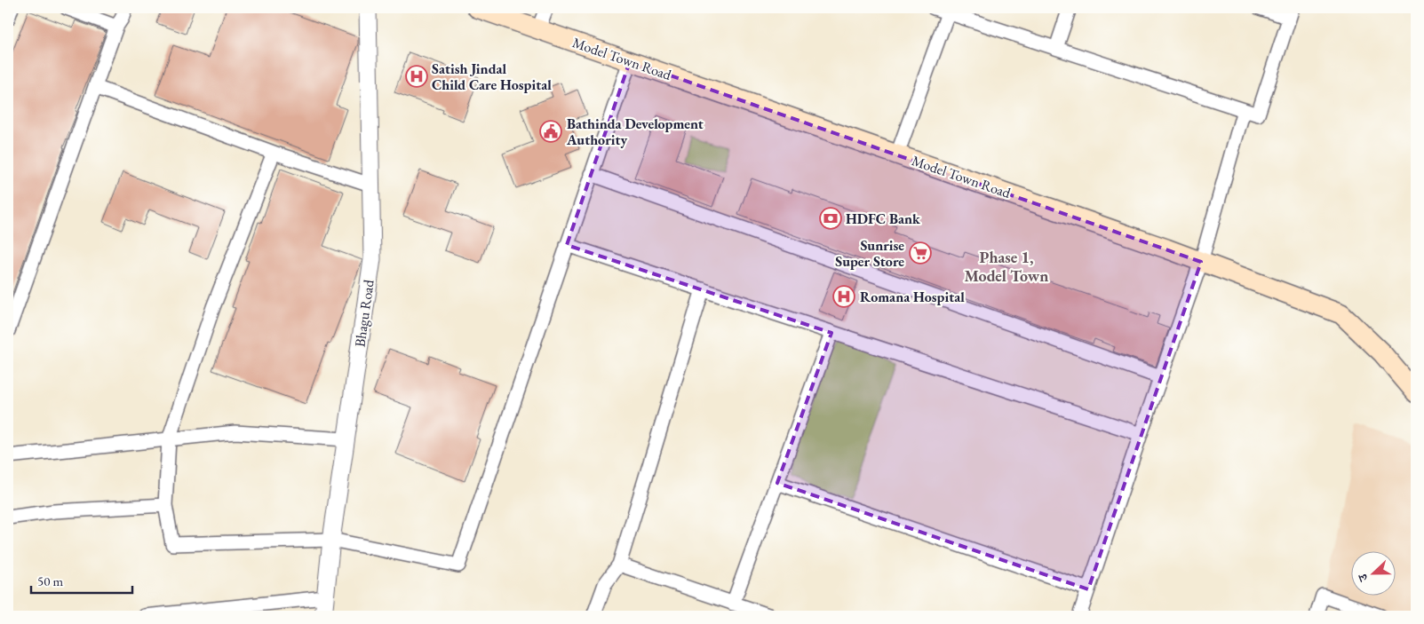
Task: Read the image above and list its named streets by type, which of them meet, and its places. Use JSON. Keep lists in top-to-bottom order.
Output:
{
  "streets": {
    "main road": ["Model Town Road"],
    "street": ["Bhagu Road"]
  },
  "districts": ["Phase 1, Model Town"],
  "places": {
    "hospital": ["Satish Jindal Child Care Hospital", "Romana Hospital"],
    "public building": ["Bathinda Development Authority"],
    "bank": ["HDFC Bank"],
    "supermarket": ["Sunrise Super Store"]
  },
  "scale_bar": "50 m",
  "north": "left"
}
